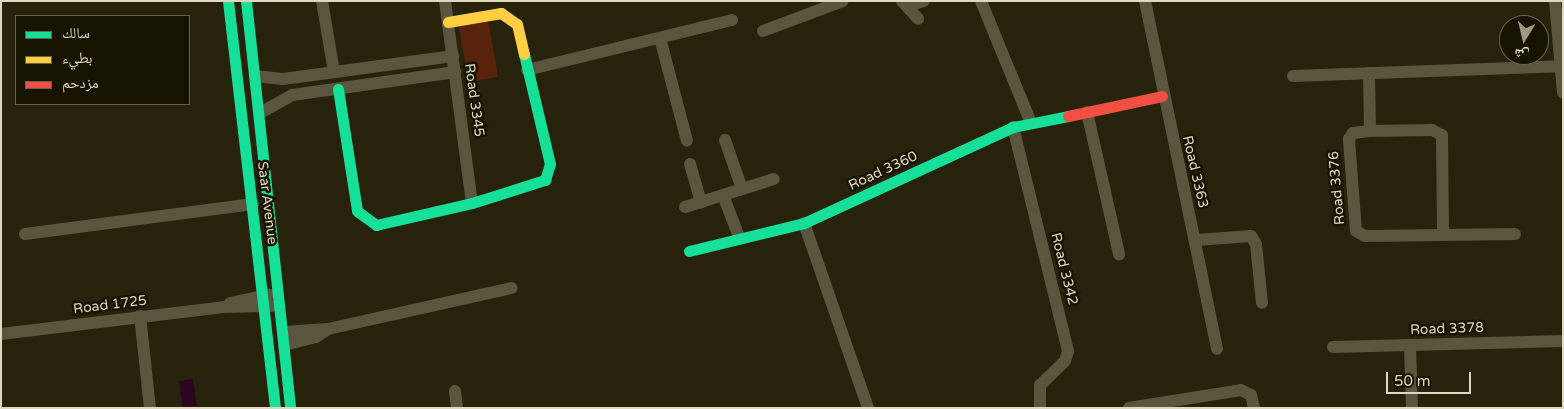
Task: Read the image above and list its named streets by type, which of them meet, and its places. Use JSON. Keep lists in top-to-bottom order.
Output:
{
  "streets": {
    "street": [
      "Road 3345",
      "Road 3360",
      "Road 3363",
      "Road 3376",
      "Saar Avenue",
      "Road 3342",
      "Road 1725",
      "Road 3378"
    ]
  },
  "crossings": [
    ["Road 3360", "Road 3363"],
    ["Road 3360", "Road 3342"],
    ["Saar Avenue", "Road 1725"]
  ],
  "legend": ["سالك", "بطيء", "مزدحم"],
  "scale_bar": "50 m",
  "north": "bottom"
}
